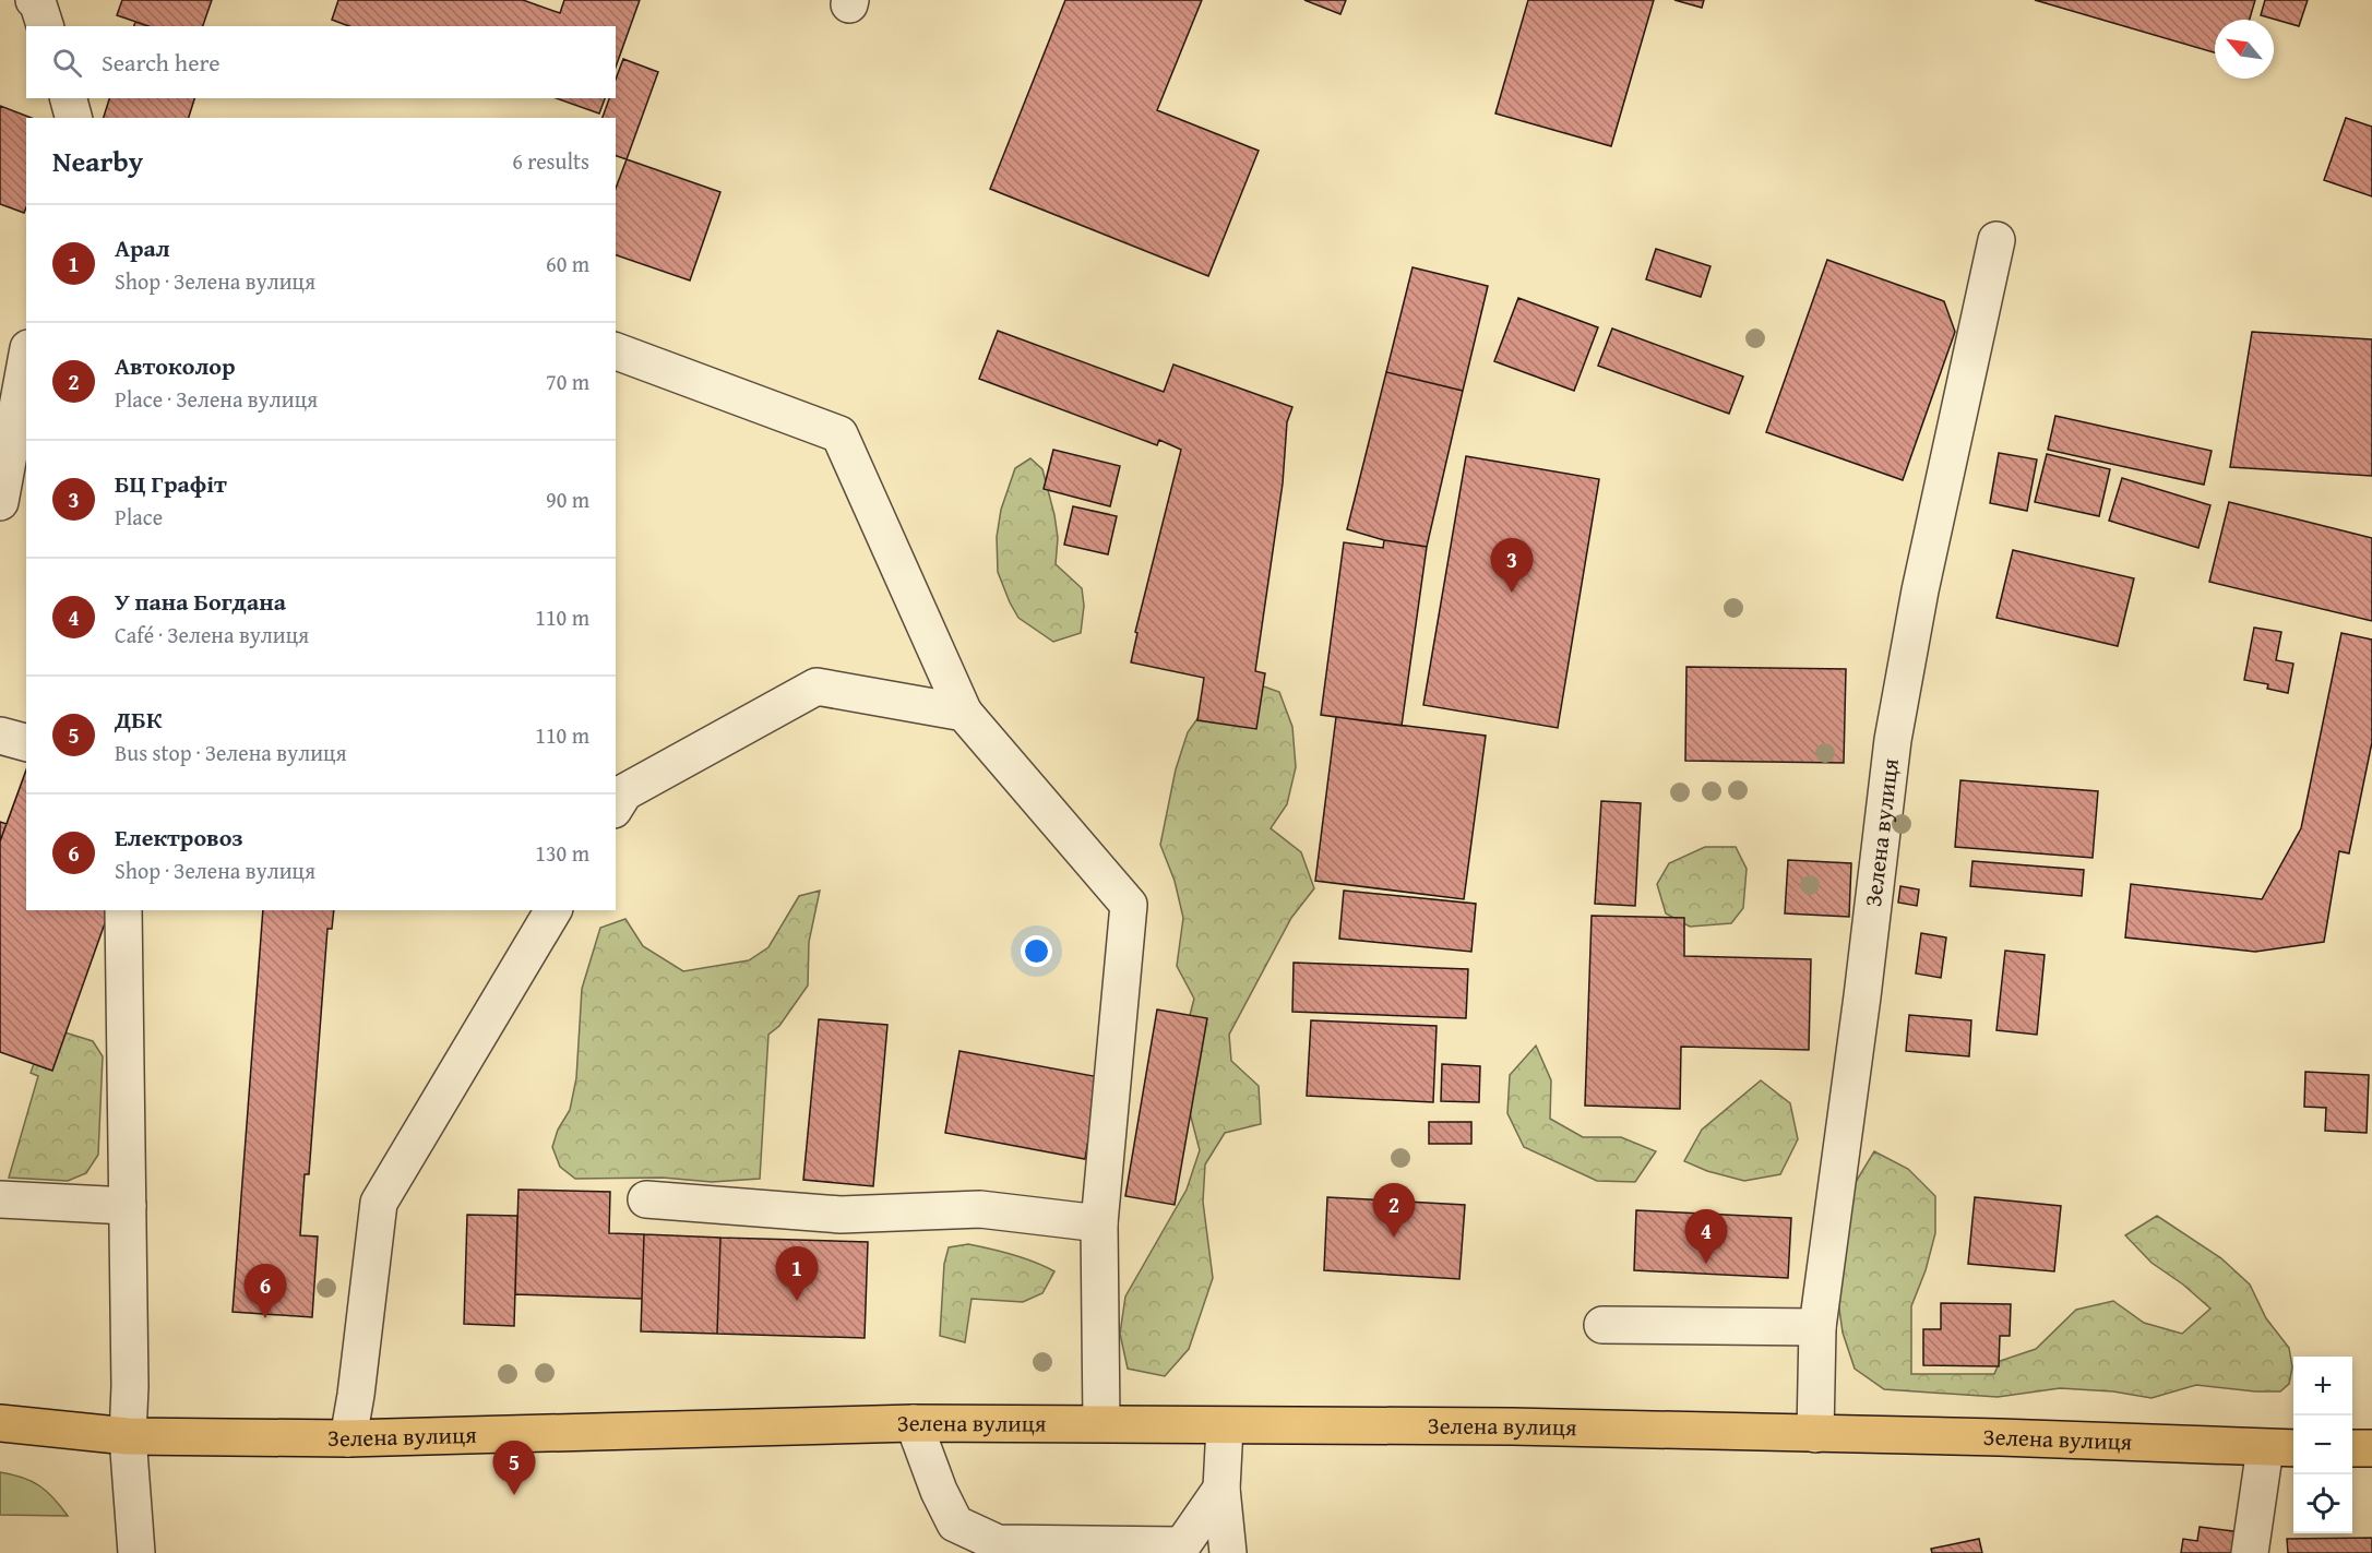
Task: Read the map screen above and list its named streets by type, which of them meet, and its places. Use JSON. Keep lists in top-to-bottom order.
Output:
{
  "streets": {
    "main road": ["Зелена вулиця"]
  },
  "north": "top left",
  "page": {
    "search": "Search here",
    "heading": ["Nearby", "6 results"],
    "list": [
      {
        "mark": "1",
        "name": "Арал",
        "note": "Shop · Зелена вулиця",
        "value": "60 m"
      },
      {
        "mark": "2",
        "name": "Автоколор",
        "note": "Place · Зелена вулиця",
        "value": "70 m"
      },
      {
        "mark": "3",
        "name": "БЦ Графіт",
        "note": "Place",
        "value": "90 m"
      },
      {
        "mark": "4",
        "name": "У пана Богдана",
        "note": "Café · Зелена вулиця",
        "value": "110 m"
      },
      {
        "mark": "5",
        "name": "ДБК",
        "note": "Bus stop · Зелена вулиця",
        "value": "110 m"
      },
      {
        "mark": "6",
        "name": "Електровоз",
        "note": "Shop · Зелена вулиця",
        "value": "130 m"
      }
    ],
    "pins": [
      "3",
      "2",
      "4",
      "1",
      "6",
      "5"
    ],
    "map_buttons": ["+", "−"]
  }
}
